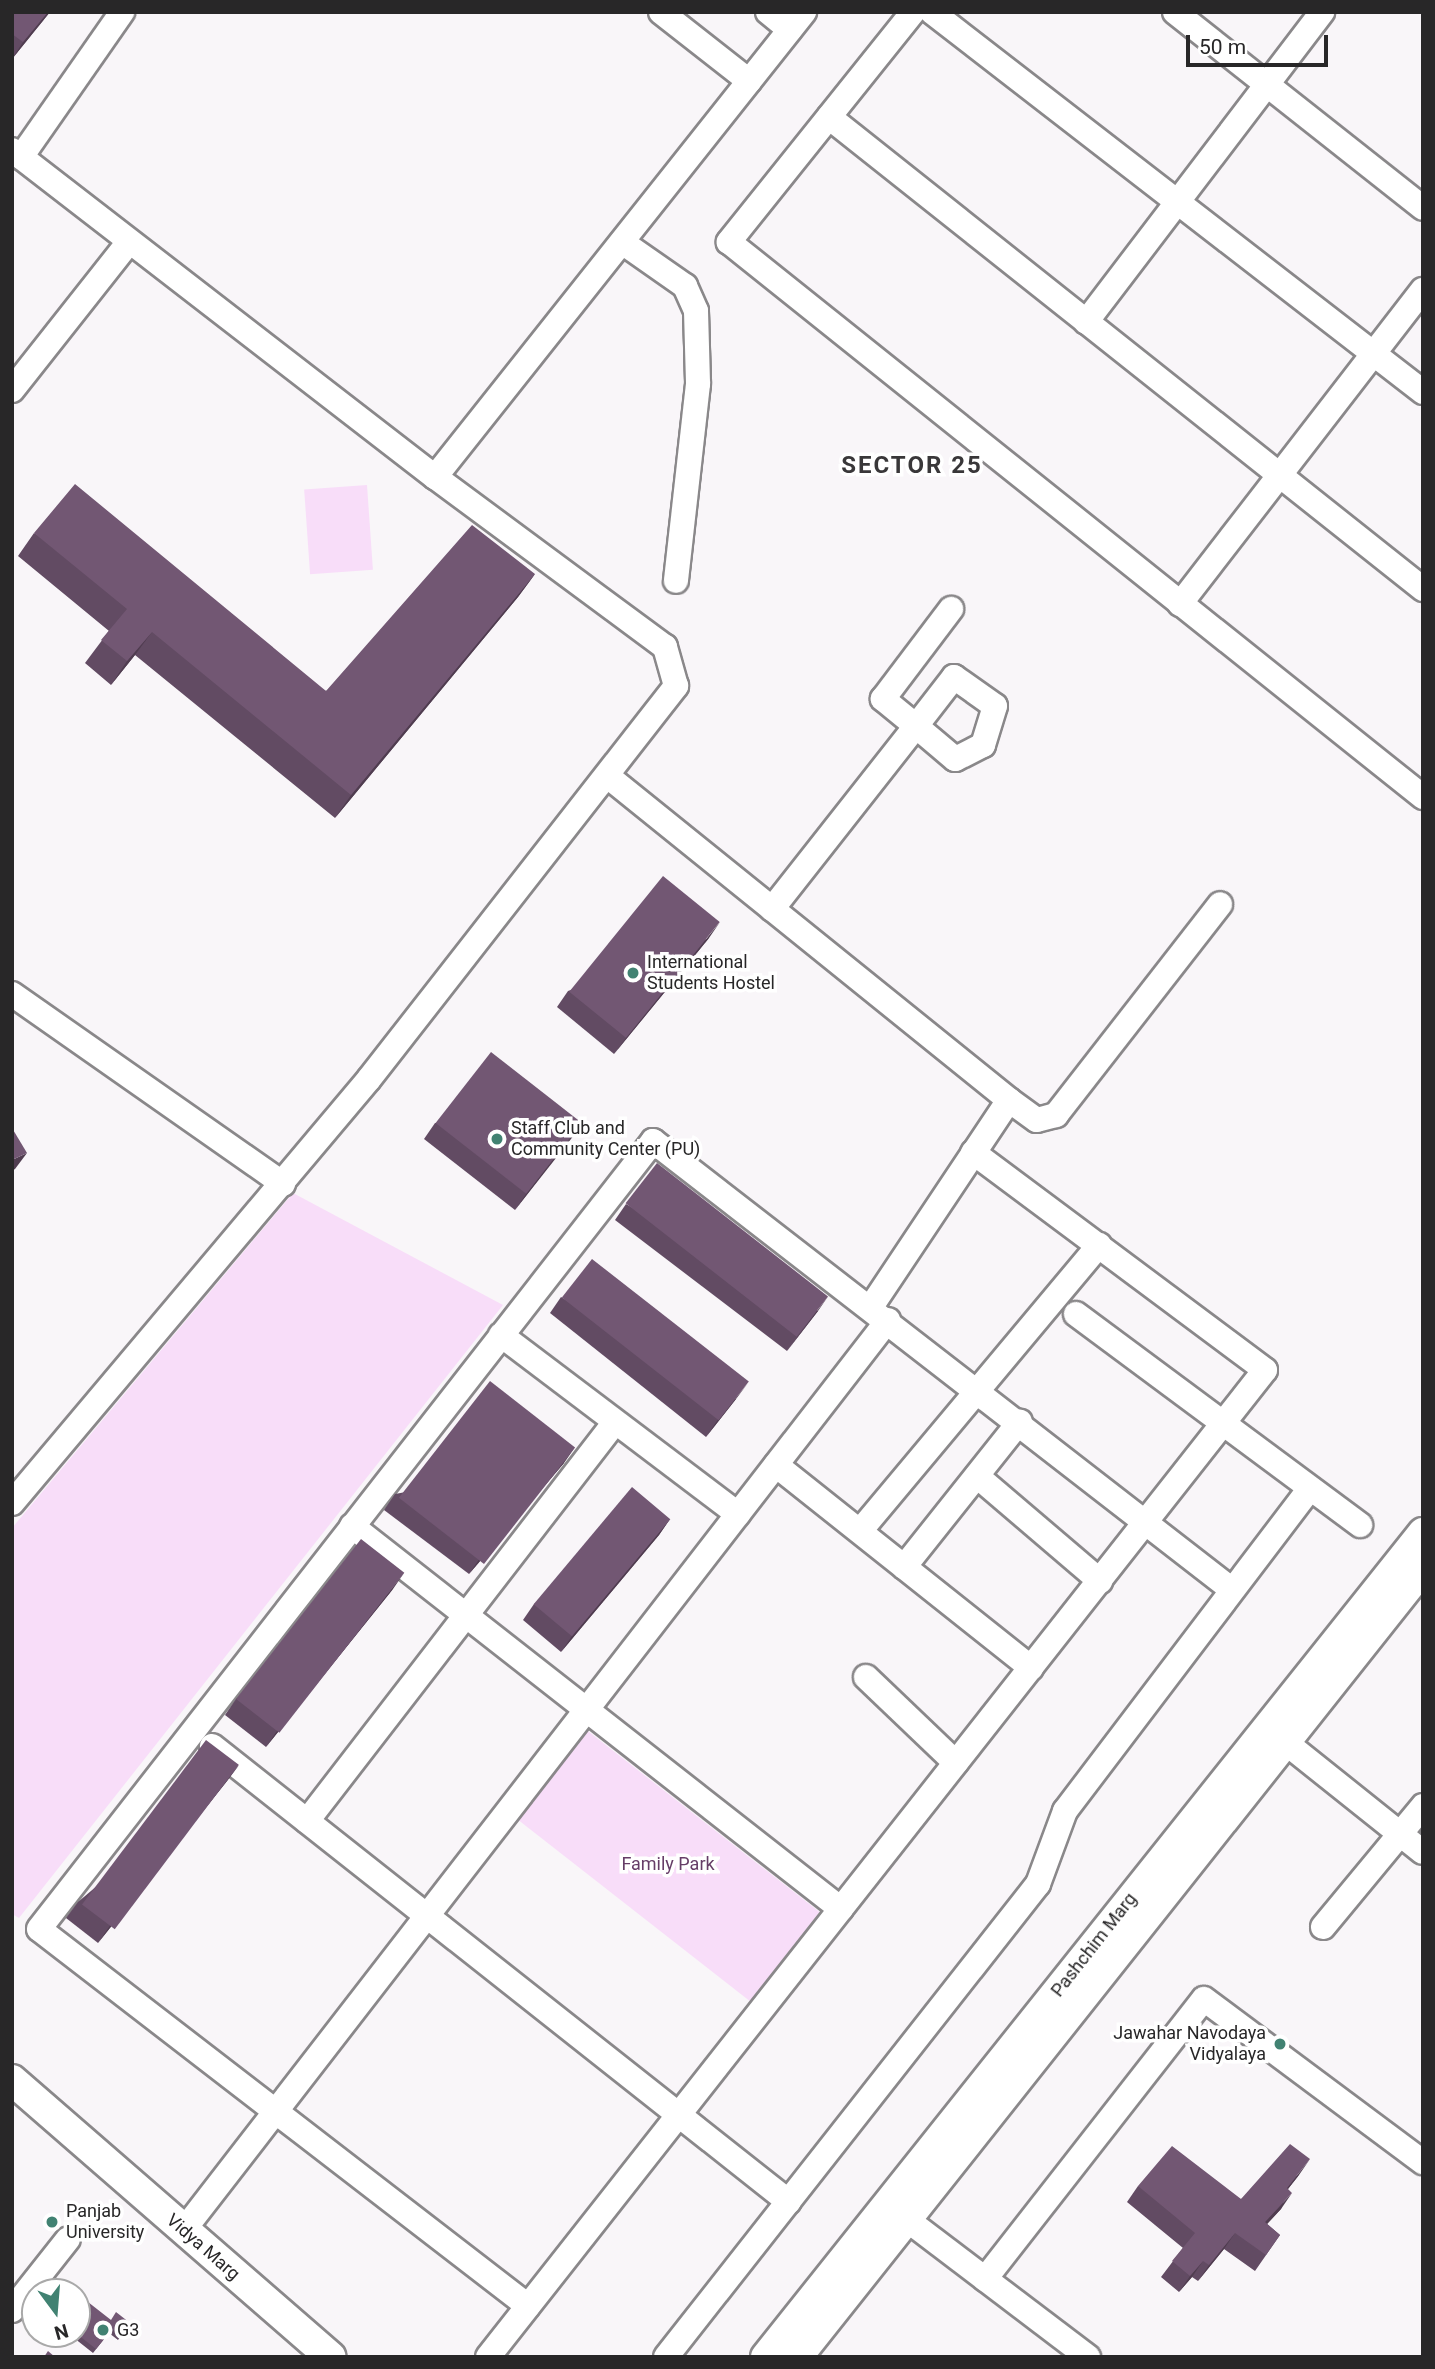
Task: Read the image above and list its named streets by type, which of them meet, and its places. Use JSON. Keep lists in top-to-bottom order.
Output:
{
  "streets": {
    "main road": ["Pashchim Marg", "Vidya Marg"]
  },
  "districts": ["SECTOR 25"],
  "parks": ["Family Park"],
  "places": [
    "International Students Hostel",
    "Staff Club and Community Center (PU)",
    "Jawahar Navodaya Vidyalaya",
    "Panjab University",
    "G3"
  ],
  "scale_bar": "50 m",
  "north": "bottom"
}
